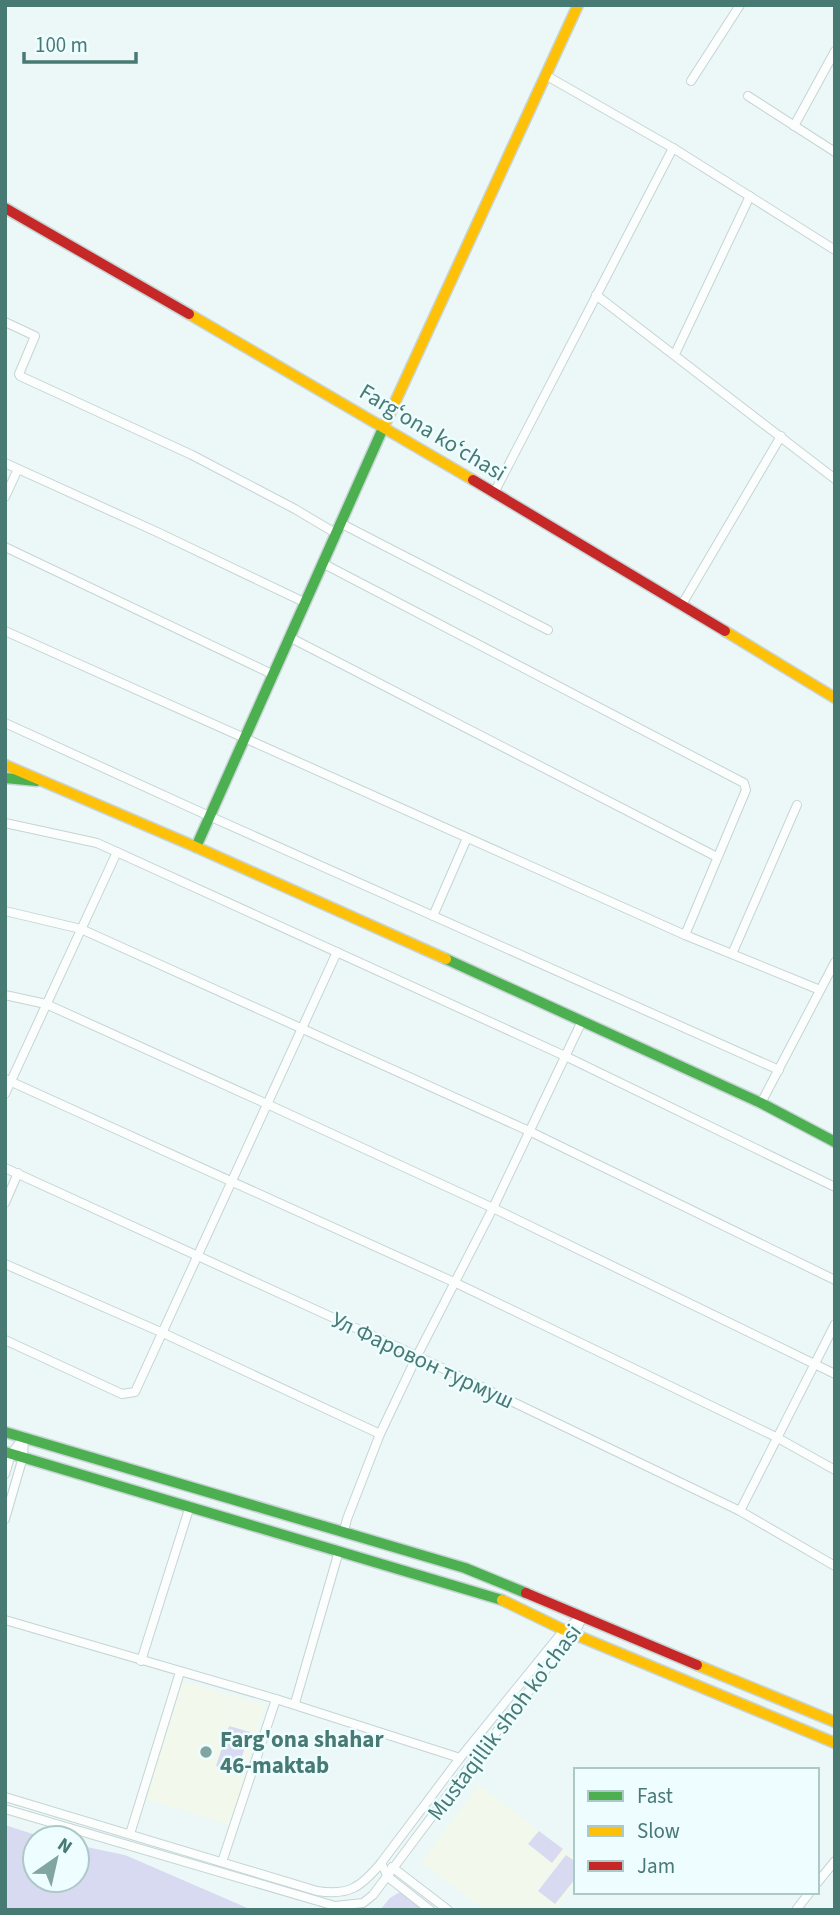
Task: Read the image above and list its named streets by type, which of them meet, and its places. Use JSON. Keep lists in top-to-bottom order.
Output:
{
  "streets": {
    "street": ["Fargʻona koʻchasi", "Ул Фаровон турмуш", "Mustaqillik shoh ko'chasi"]
  },
  "places": ["Farg'ona shahar 46-maktab"],
  "legend": ["Fast", "Slow", "Jam"],
  "scale_bar": "100 m",
  "north": "top right"
}
